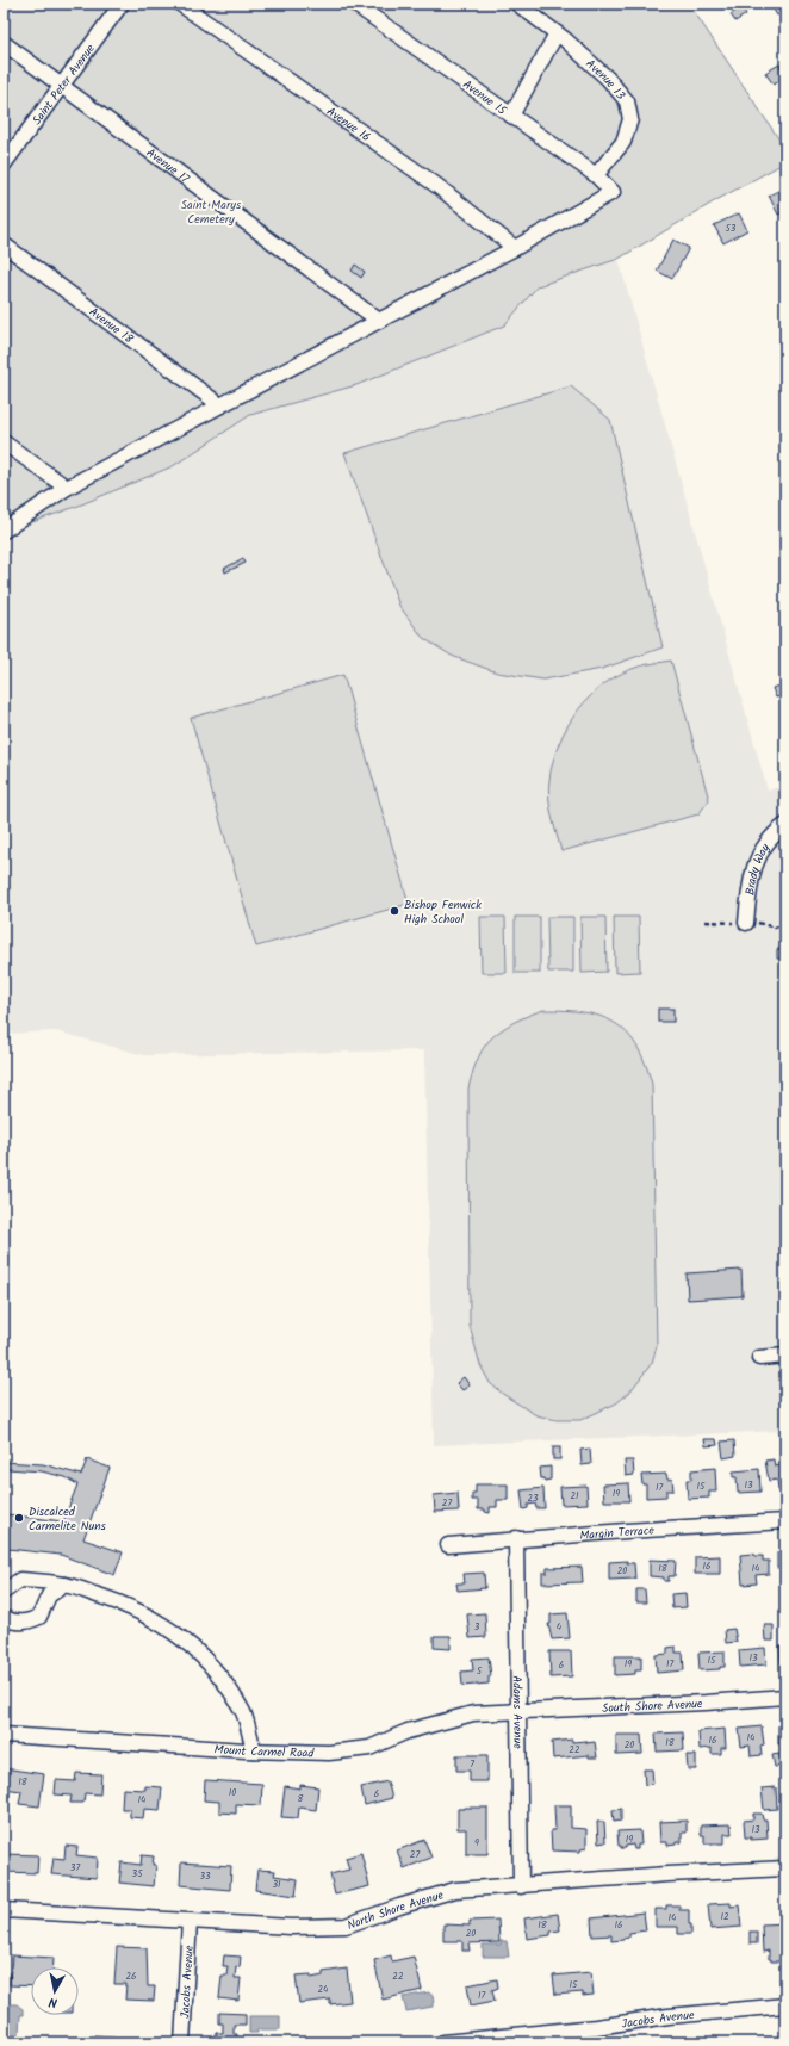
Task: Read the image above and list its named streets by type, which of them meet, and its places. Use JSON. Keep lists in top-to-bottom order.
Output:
{
  "streets": {
    "street": [
      "Avenue 13",
      "Saint Peter Avenue",
      "Avenue 15",
      "Avenue 16",
      "Avenue 17",
      "Avenue 18",
      "Brady Way",
      "Margin Terrace",
      "South Shore Avenue",
      "Adams Avenue",
      "Mount Carmel Road",
      "North Shore Avenue",
      "Jacobs Avenue"
    ]
  },
  "crossings": [
    ["Avenue 13", "Avenue 15"],
    ["Saint Peter Avenue", "Avenue 17"],
    ["Avenue 15", "Avenue 16"],
    ["Margin Terrace", "Adams Avenue"],
    ["South Shore Avenue", "Adams Avenue"],
    ["South Shore Avenue", "Mount Carmel Road"],
    ["Adams Avenue", "Mount Carmel Road"],
    ["Adams Avenue", "North Shore Avenue"],
    ["North Shore Avenue", "Jacobs Avenue"]
  ],
  "parks": ["Saint Marys Cemetery"],
  "places": ["Bishop Fenwick High School", "Discalced Carmelite Nuns"],
  "house_numbers": [
    "53",
    "13",
    "15",
    "17",
    "19",
    "21",
    "23",
    "27",
    "16",
    "18",
    "14",
    "20",
    "3",
    "4",
    "13",
    "15",
    "19",
    "17",
    "6",
    "5",
    "14",
    "16",
    "18",
    "20",
    "22",
    "7",
    "18",
    "10",
    "6",
    "8",
    "14",
    "13",
    "19",
    "9",
    "27",
    "37",
    "35",
    "33",
    "31",
    "12",
    "14",
    "18",
    "16",
    "20",
    "26",
    "22",
    "15",
    "24",
    "17"
  ],
  "north": "bottom"
}
